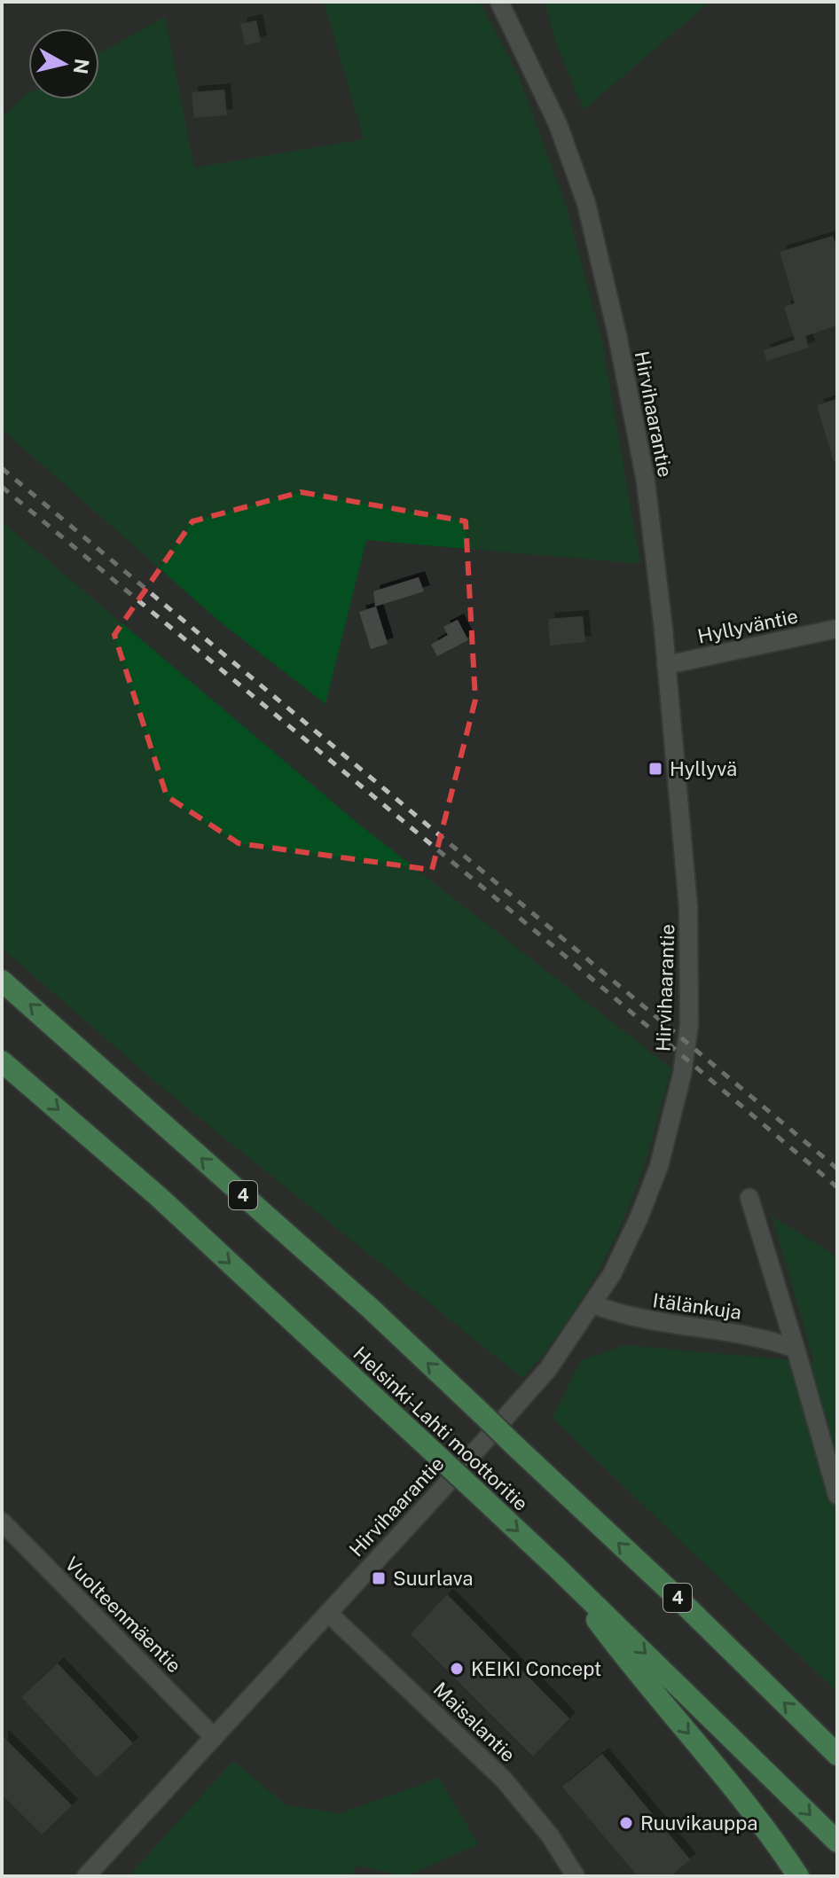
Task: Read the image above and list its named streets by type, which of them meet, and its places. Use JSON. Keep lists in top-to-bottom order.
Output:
{
  "streets": {
    "highway": ["4", "Helsinki-Lahti moottoritie"],
    "street": [
      "Hirvihaarantie",
      "Hyllyväntie",
      "Itälänkuja",
      "Vuolteenmäentie",
      "Maisalantie"
    ]
  },
  "crossings": [
    ["Hirvihaarantie", "Hyllyväntie"],
    ["Hirvihaarantie", "Itälänkuja"],
    ["Hirvihaarantie", "Vuolteenmäentie"],
    ["Hirvihaarantie", "Maisalantie"]
  ],
  "places": {
    "transit": ["Hyllyvä", "Suurlava"],
    "other": ["KEIKI Concept", "Ruuvikauppa"]
  },
  "north": "right"
}
